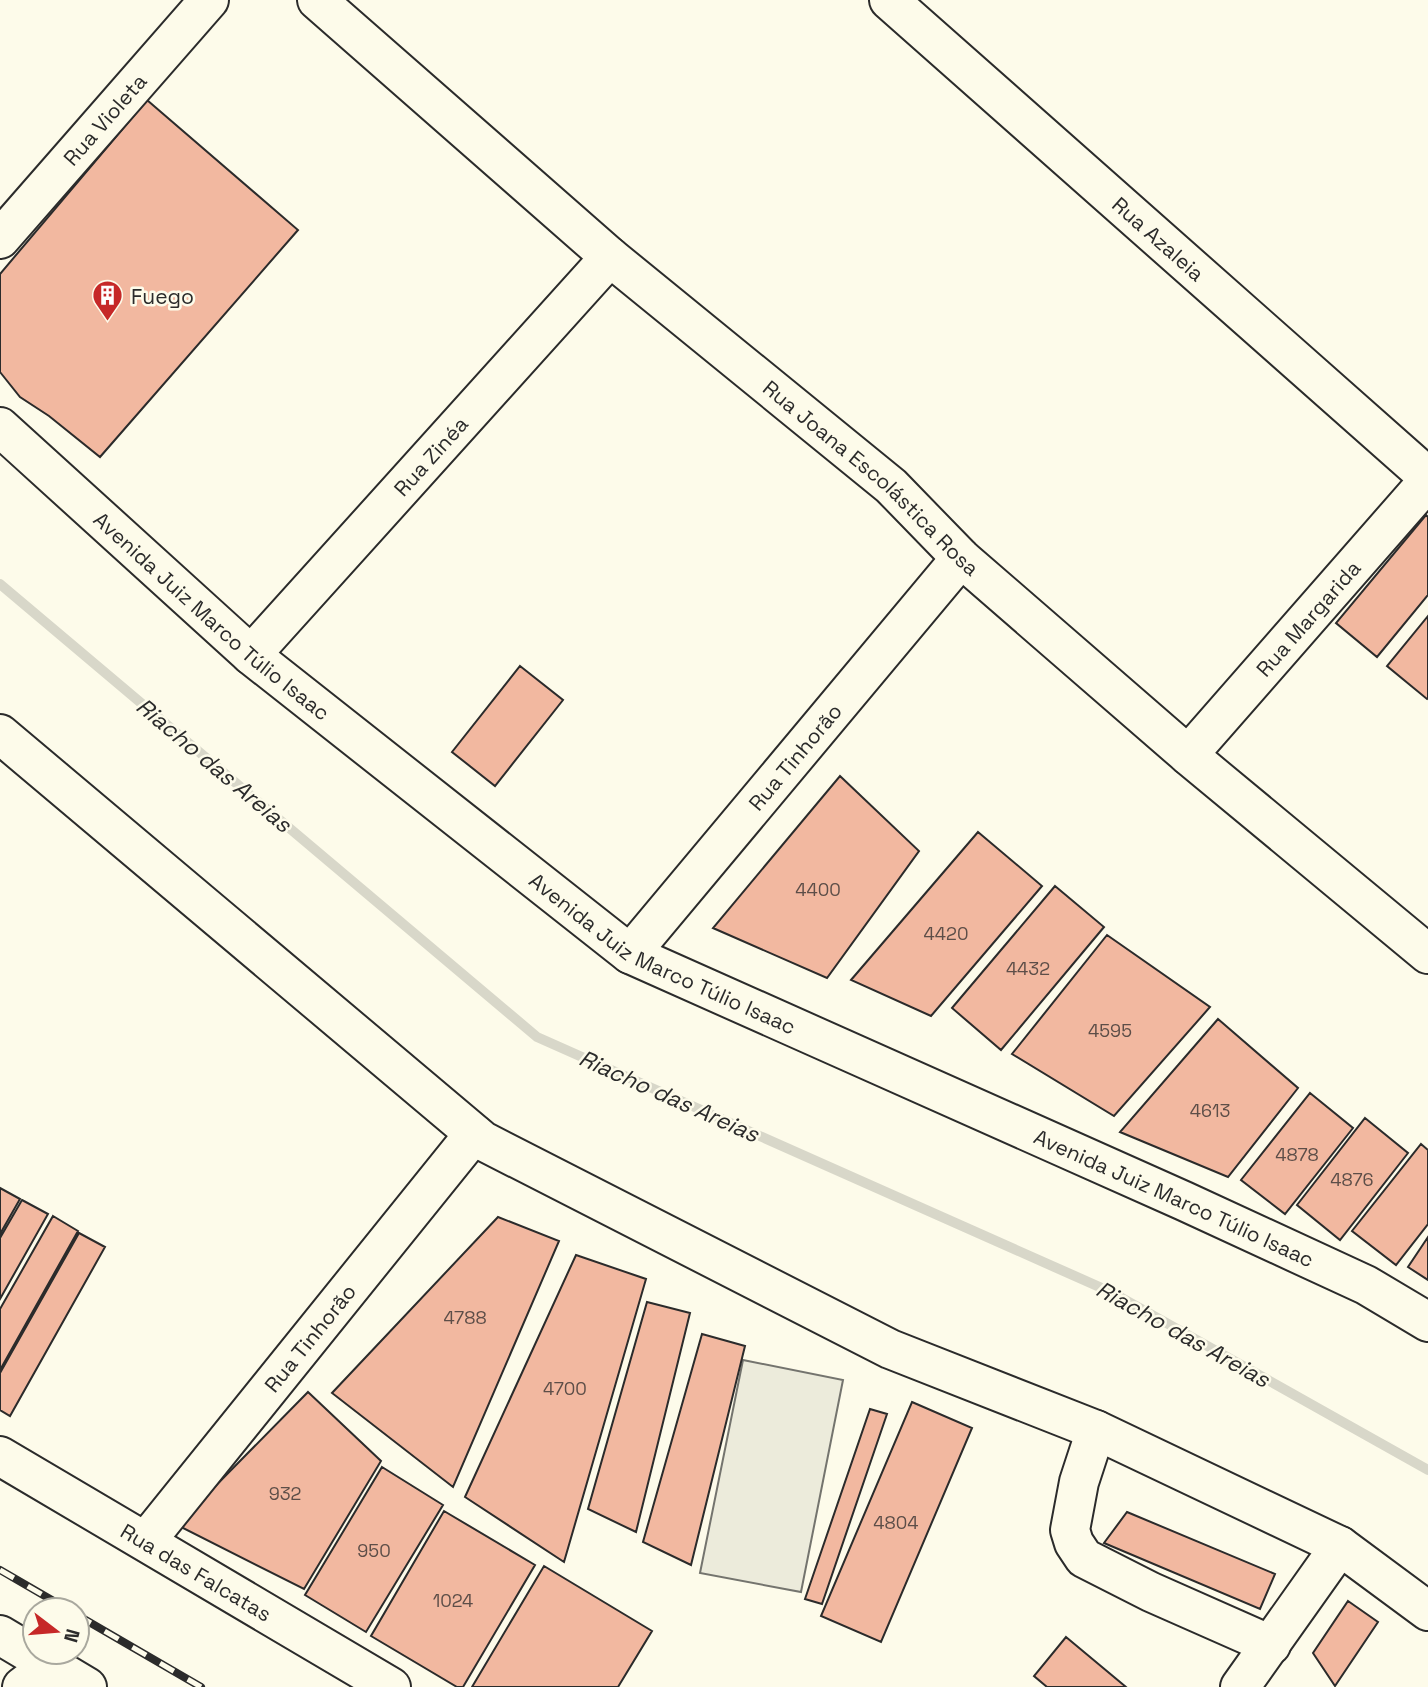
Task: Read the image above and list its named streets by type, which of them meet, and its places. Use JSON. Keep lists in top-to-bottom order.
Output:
{
  "streets": {
    "street": [
      "Rua Violeta",
      "Rua Azaleia",
      "Rua Zinéa",
      "Rua Joana Escolástica Rosa",
      "Avenida Juiz Marco Túlio Isaac",
      "Rua Margarida",
      "Rua Tinhorão",
      "Rua das Falcatas"
    ]
  },
  "crossings": [
    ["Rua Azaleia", "Rua Margarida"],
    ["Rua Zinéa", "Rua Joana Escolástica Rosa"],
    ["Rua Zinéa", "Avenida Juiz Marco Túlio Isaac"],
    ["Rua Joana Escolástica Rosa", "Rua Margarida"],
    ["Rua Joana Escolástica Rosa", "Rua Tinhorão"],
    ["Avenida Juiz Marco Túlio Isaac", "Rua Tinhorão"],
    ["Rua Tinhorão", "Rua das Falcatas"]
  ],
  "water": ["Riacho das Areias"],
  "places": {
    "building": ["Fuego"]
  },
  "house_numbers": [
    "4400",
    "4420",
    "4432",
    "4595",
    "4613",
    "4878",
    "4876",
    "4788",
    "4700",
    "932",
    "4804",
    "950",
    "1024"
  ],
  "north": "right"
}
